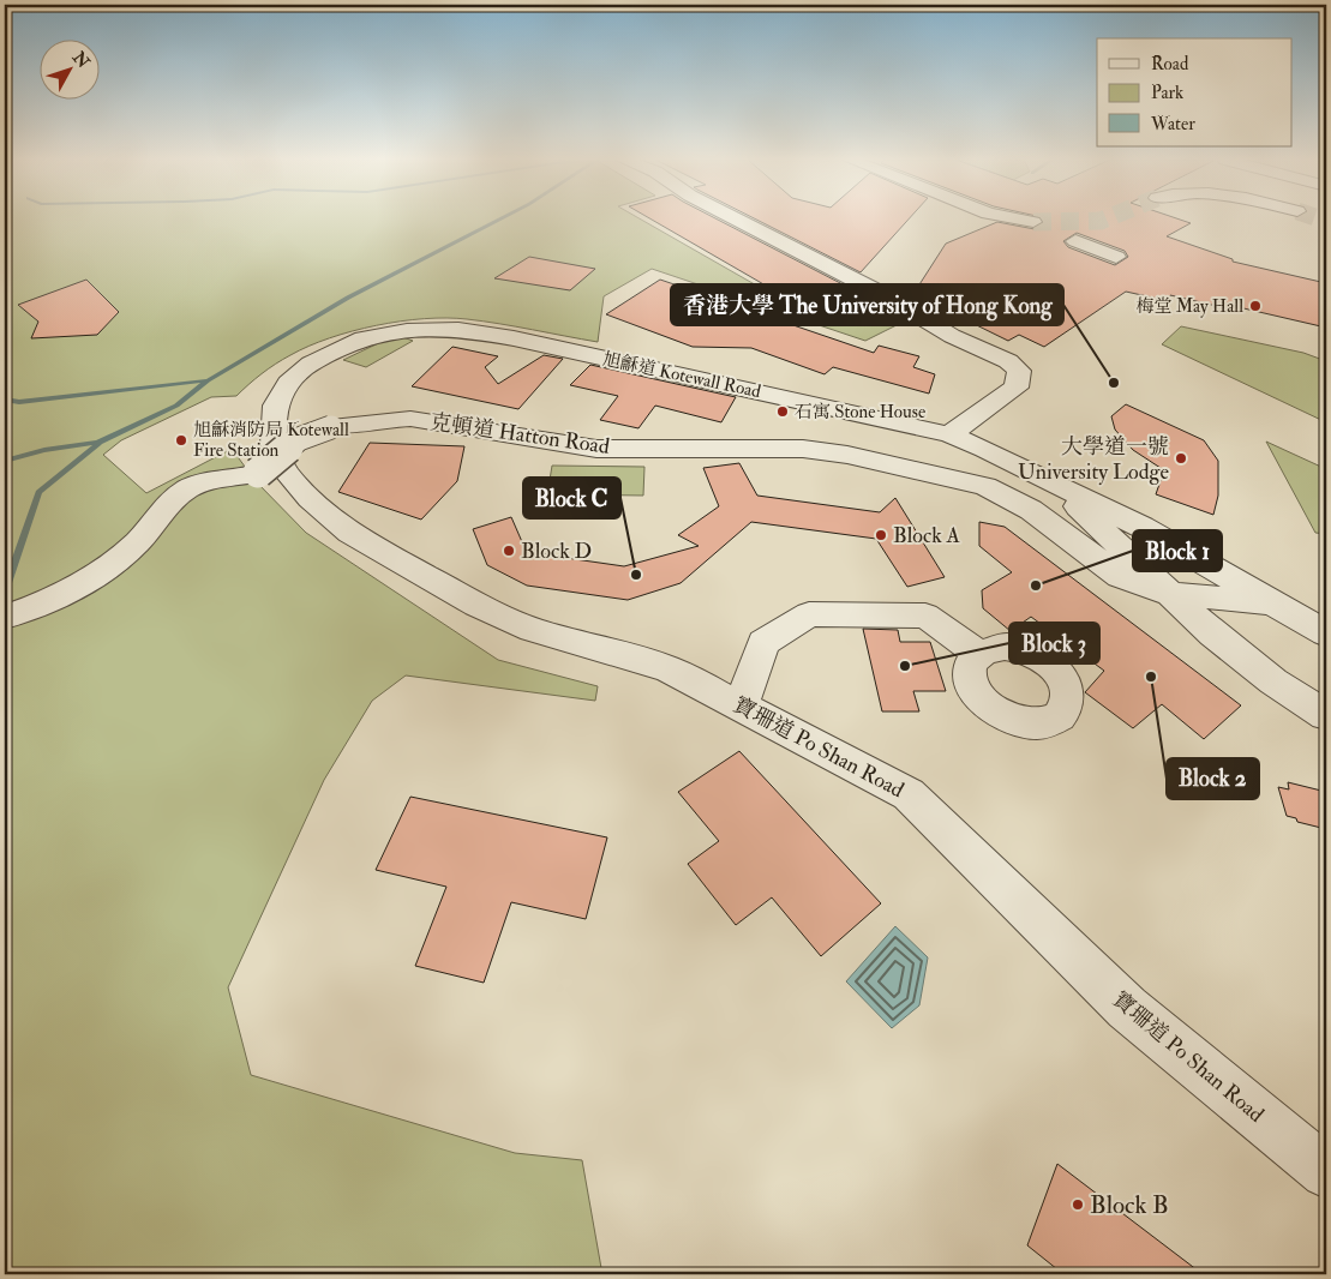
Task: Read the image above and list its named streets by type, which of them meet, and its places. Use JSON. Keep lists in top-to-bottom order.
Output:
{
  "streets": {
    "street": ["旭龢道 Kotewall Road", "克頓道 Hatton Road", "寶珊道 Po Shan Road"]
  },
  "crossings": [
    ["旭龢道 Kotewall Road", "克頓道 Hatton Road"],
    ["旭龢道 Kotewall Road", "寶珊道 Po Shan Road"],
    ["克頓道 Hatton Road", "寶珊道 Po Shan Road"]
  ],
  "places": [
    "梅堂 May Hall",
    "香港大學 The University of Hong Kong",
    "石寓 Stone House",
    "旭龢消防局 Kotewall Fire Station",
    "大學道一號 University Lodge",
    "Block A",
    "Block D",
    "Block C",
    "Block 1",
    "Block 3",
    "Block 2",
    "Block B"
  ],
  "legend": ["Road", "Park", "Water"],
  "north": "top right"
}
